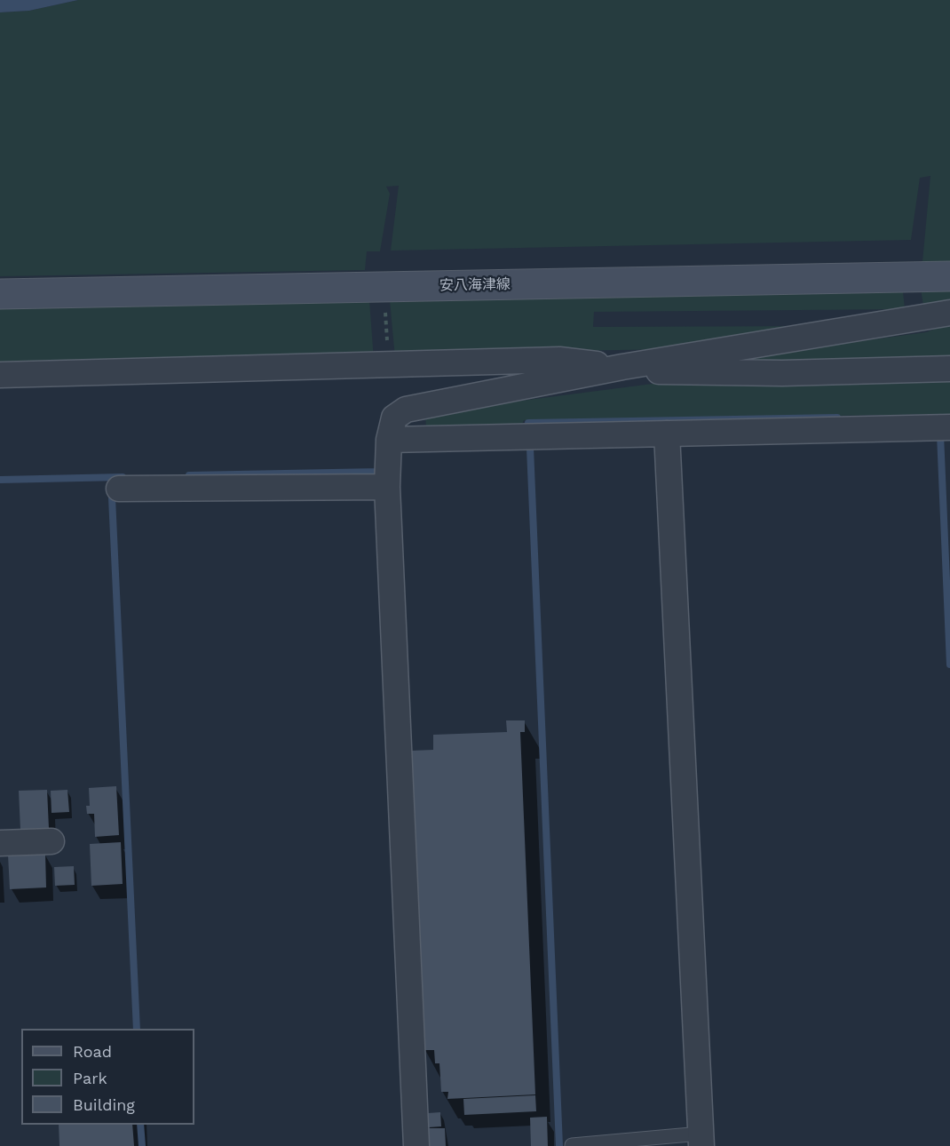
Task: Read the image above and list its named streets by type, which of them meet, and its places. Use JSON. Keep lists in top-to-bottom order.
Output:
{
  "streets": {
    "main road": ["安八海津線"]
  },
  "legend": ["Road", "Park", "Building"]
}
